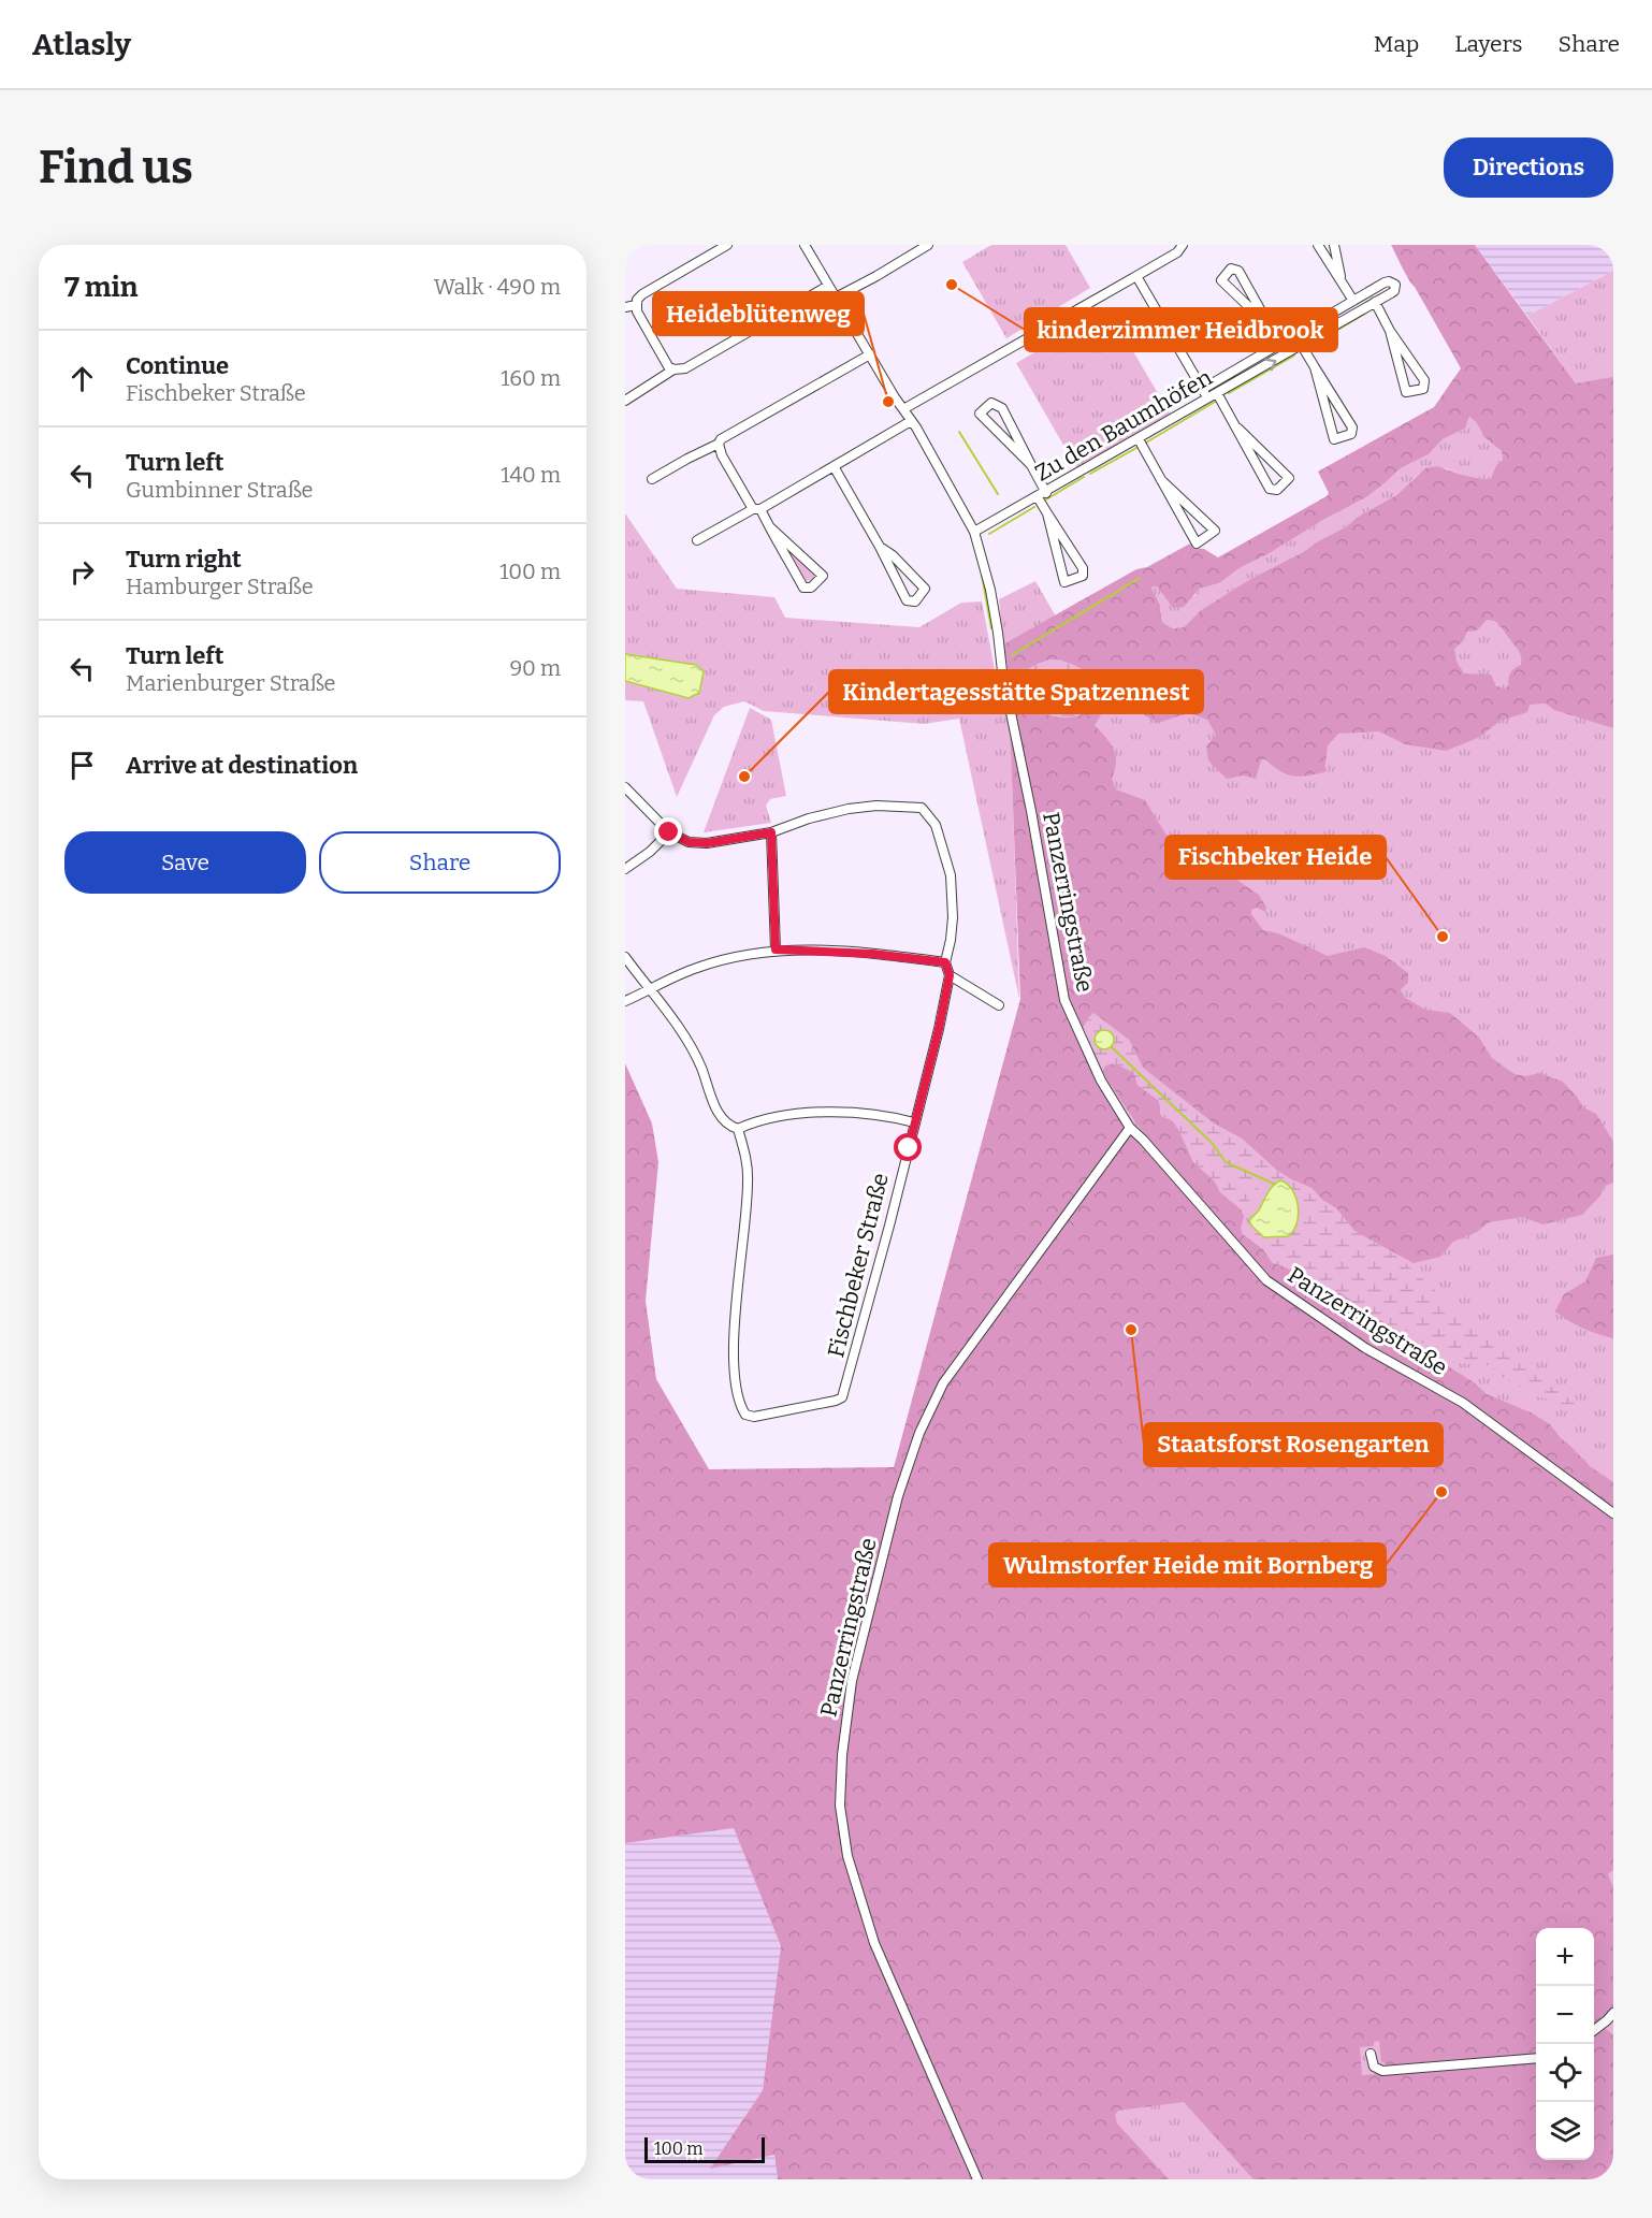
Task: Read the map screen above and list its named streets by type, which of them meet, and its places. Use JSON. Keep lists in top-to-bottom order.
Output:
{
  "streets": {
    "street": ["Zu den Baumhöfen", "Panzerringstraße", "Fischbeker Straße"]
  },
  "crossings": [
    ["Zu den Baumhöfen", "Panzerringstraße"]
  ],
  "places": [
    "kinderzimmer Heidbrook",
    "Heideblütenweg",
    "Kindertagesstätte Spatzennest",
    "Fischbeker Heide",
    "Staatsforst Rosengarten",
    "Wulmstorfer Heide mit Bornberg"
  ],
  "scale_bar": "100 m",
  "page": {
    "header": "Atlasly",
    "nav": ["Map", "Layers", "Share"],
    "buttons": [
      "Directions",
      ["Save", "Share"]
    ],
    "title": "Find us",
    "heading": ["7 min", "Walk · 490 m"],
    "list": [
      ["Continue", "Fischbeker Straße", "160 m"],
      ["Turn left", "Gumbinner Straße", "140 m"],
      ["Turn right", "Hamburger Straße", "100 m"],
      ["Turn left", "Marienburger Straße", "90 m"],
      "Arrive at destination"
    ],
    "map_buttons": ["+", "−"],
    "scale": "100 m"
  }
}
